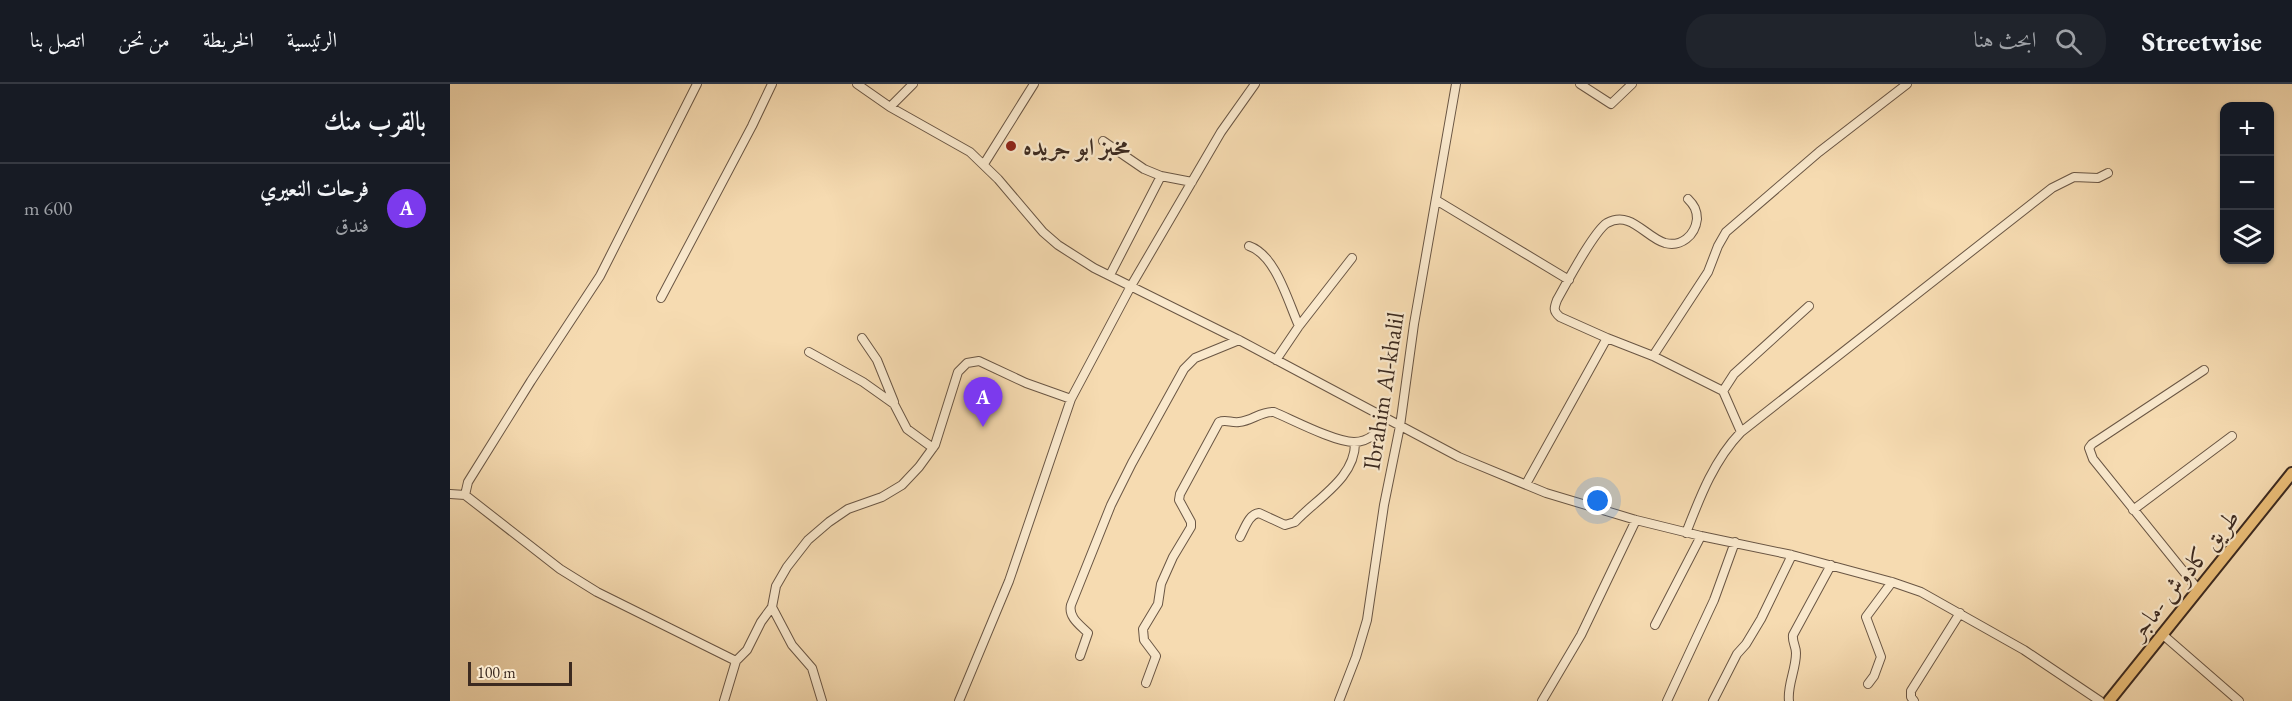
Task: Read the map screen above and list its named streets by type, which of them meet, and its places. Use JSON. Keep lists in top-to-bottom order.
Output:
{
  "streets": {
    "highway": ["طريق كادوش -ماجر"],
    "street": ["Ibrahim Al-khalil"]
  },
  "places": ["مخبز ابو جريده"],
  "scale_bar": "100 m",
  "page": {
    "header": "Streetwise",
    "search": "ابحث هنا",
    "nav": [
      "الرئيسية",
      "الخريطة",
      "من نحن",
      "اتصل بنا"
    ],
    "heading": "بالقرب منك",
    "map_buttons": ["+", "−"],
    "list": [
      {
        "mark": "A",
        "name": "فرحات النعيري",
        "note": "فندق",
        "value": "600 m"
      }
    ],
    "pins": "A",
    "scale": "100 m"
  }
}
